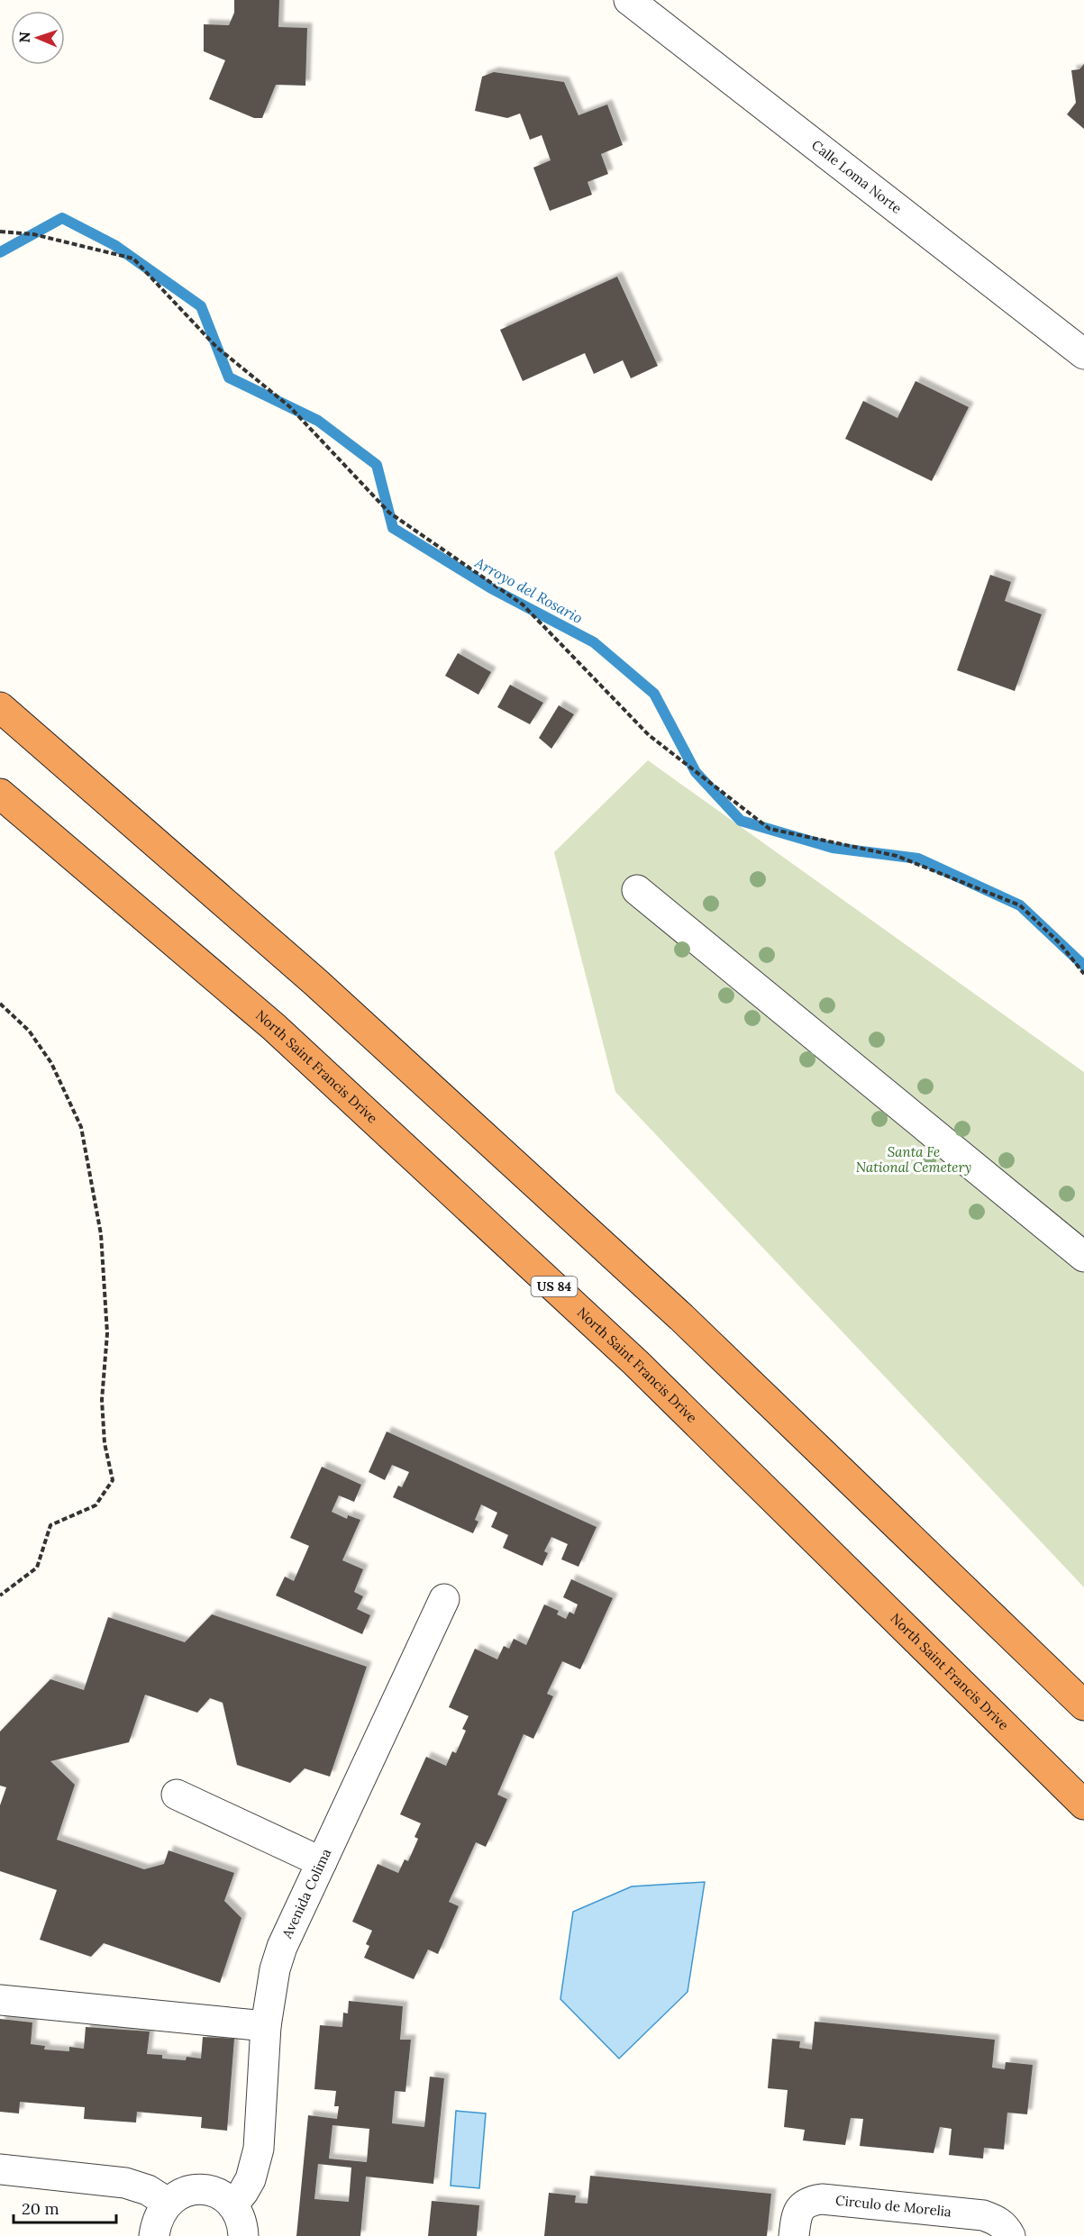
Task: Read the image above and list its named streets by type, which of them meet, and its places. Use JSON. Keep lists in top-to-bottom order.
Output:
{
  "streets": {
    "highway": ["North Saint Francis Drive", "US 84"],
    "street": ["Calle Loma Norte", "Avenida Colima", "Circulo de Morelia"]
  },
  "water": ["Arroyo del Rosario"],
  "parks": ["Santa Fe National Cemetery"],
  "scale_bar": "20 m",
  "north": "left"
}
